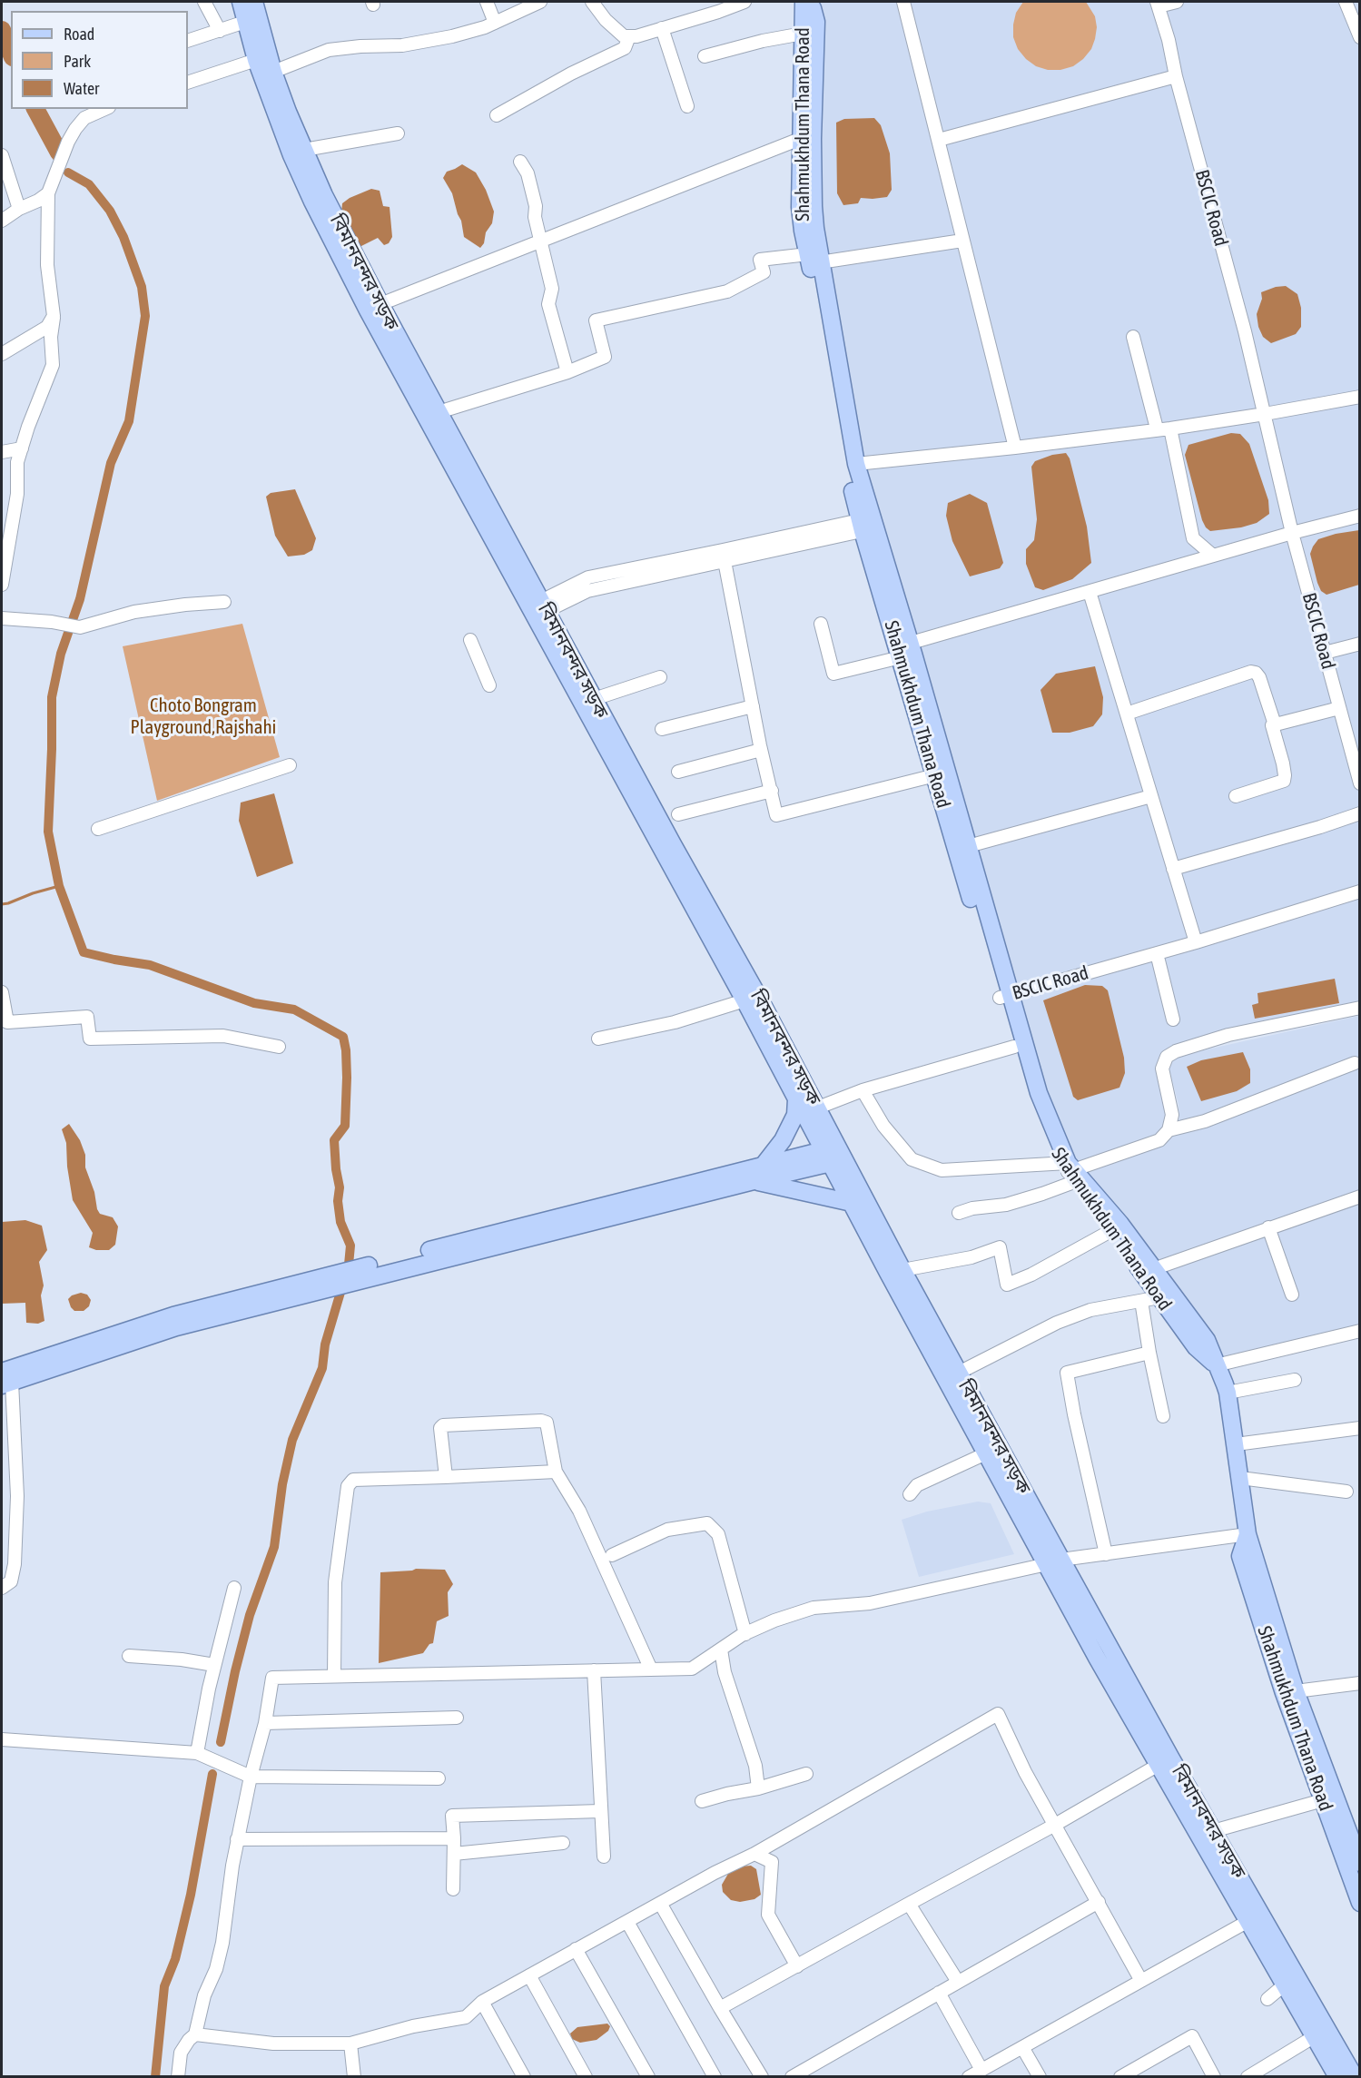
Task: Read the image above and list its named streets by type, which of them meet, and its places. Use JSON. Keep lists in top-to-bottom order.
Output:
{
  "streets": {
    "main road": ["Shahmukhdum Thana Road", "বিমানবন্দর সড়ক"],
    "street": ["BSCIC Road"]
  },
  "crossings": [
    ["Shahmukhdum Thana Road", "BSCIC Road"]
  ],
  "parks": ["Choto Bongram Playground,Rajshahi"],
  "legend": ["Road", "Park", "Water"]
}
